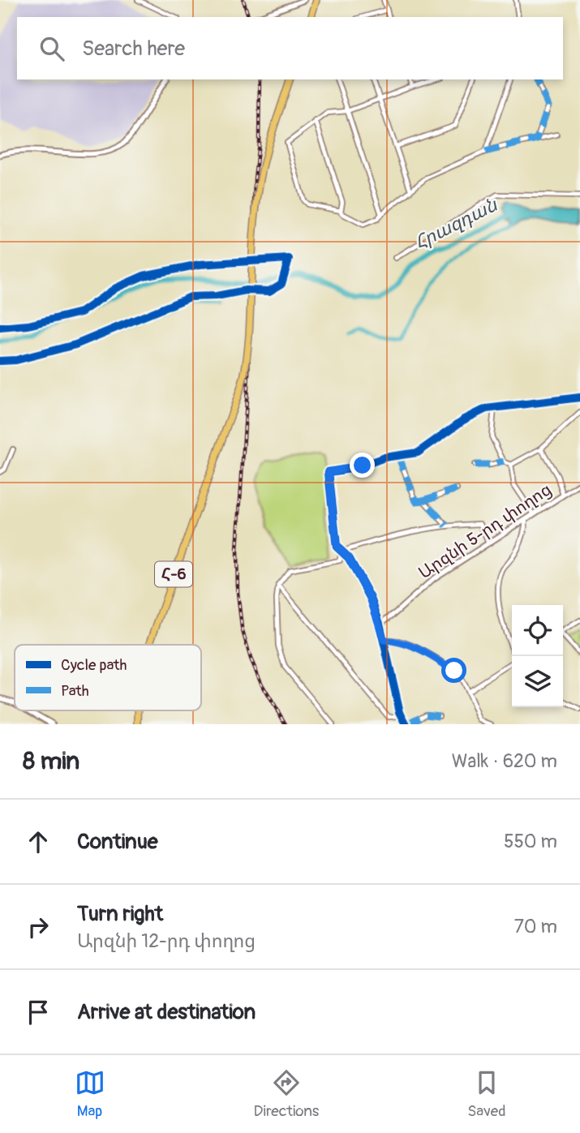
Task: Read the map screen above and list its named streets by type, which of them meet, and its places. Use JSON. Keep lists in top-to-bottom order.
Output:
{
  "streets": {
    "main road": ["Հ-6"],
    "street": ["Արզնի 5-րդ փողոց"]
  },
  "water": ["Հրազդան"],
  "legend": ["Cycle path", "Path"],
  "page": {
    "search": "Search here",
    "heading": ["8 min", "Walk · 620 m"],
    "list": [
      ["Continue", "550 m"],
      ["Turn right", "Արզնի 12-րդ փողոց", "70 m"],
      "Arrive at destination"
    ],
    "nav": ["Map", "Directions", "Saved"]
  }
}
